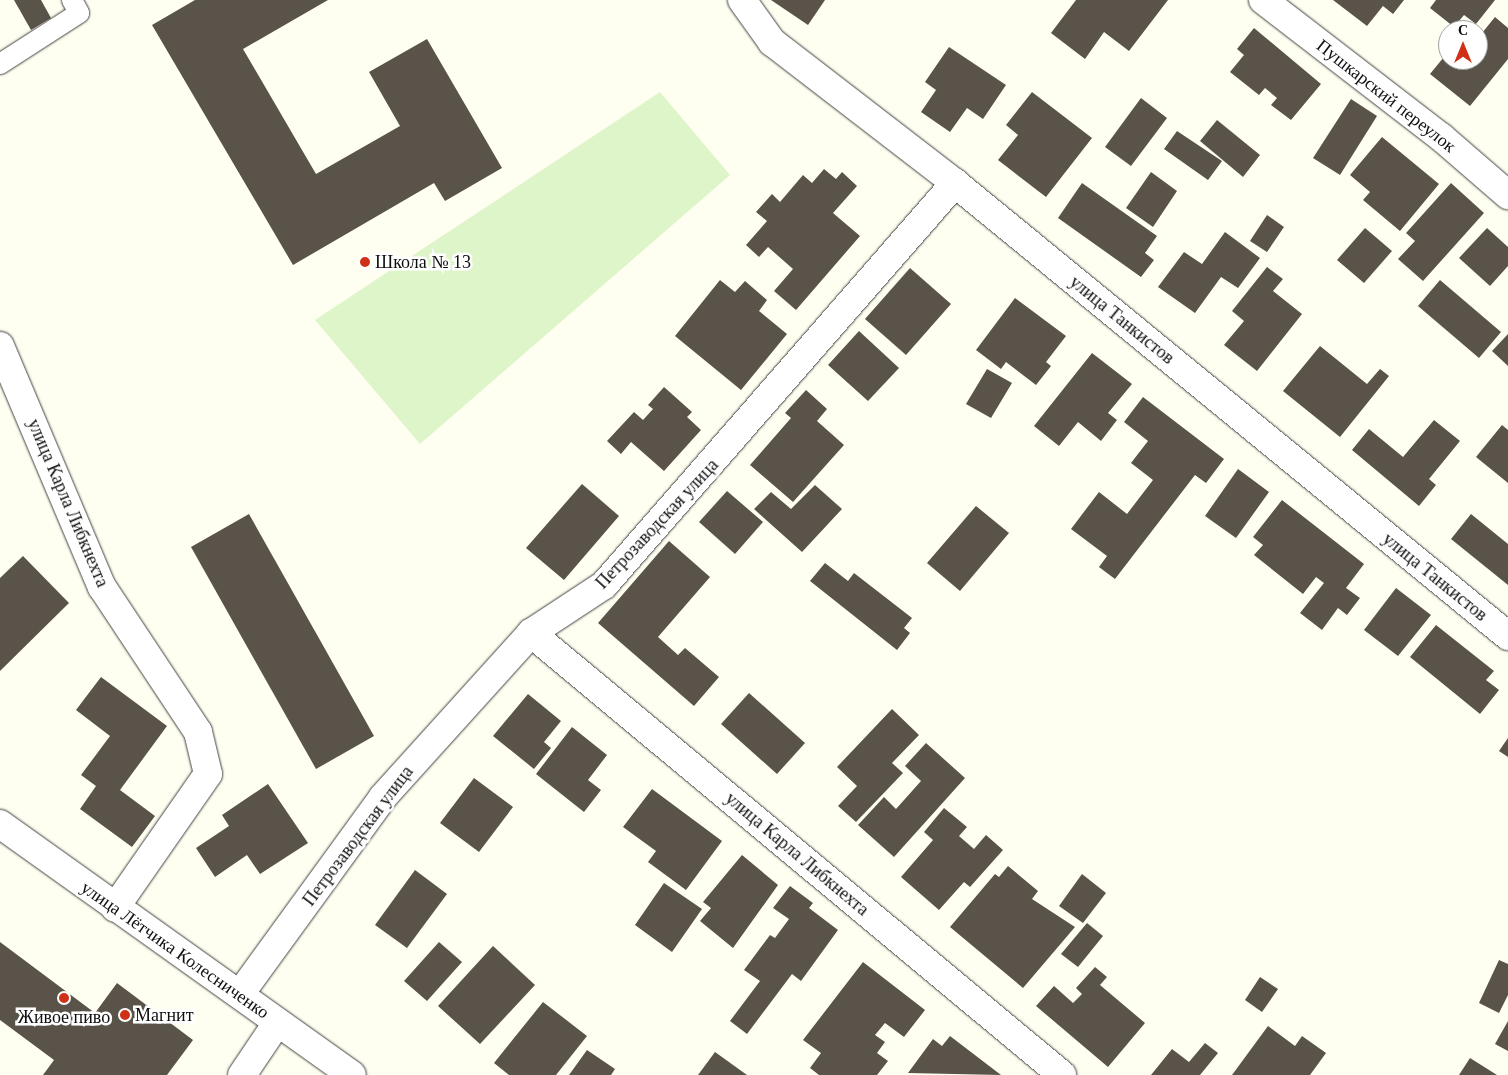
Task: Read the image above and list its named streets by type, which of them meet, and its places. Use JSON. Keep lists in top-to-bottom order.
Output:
{
  "streets": {
    "street": [
      "Пушкарский переулок",
      "улица Танкистов",
      "улица Карла Либкнехта",
      "Петрозаводская улица",
      "улица Лётчика Колесниченко"
    ]
  },
  "crossings": [
    ["улица Танкистов", "Петрозаводская улица"],
    ["улица Карла Либкнехта", "Петрозаводская улица"],
    ["улица Карла Либкнехта", "улица Лётчика Колесниченко"],
    ["Петрозаводская улица", "улица Лётчика Колесниченко"]
  ],
  "places": ["Школа № 13", "Живое пиво", "Магнит"],
  "north": "top"
}
